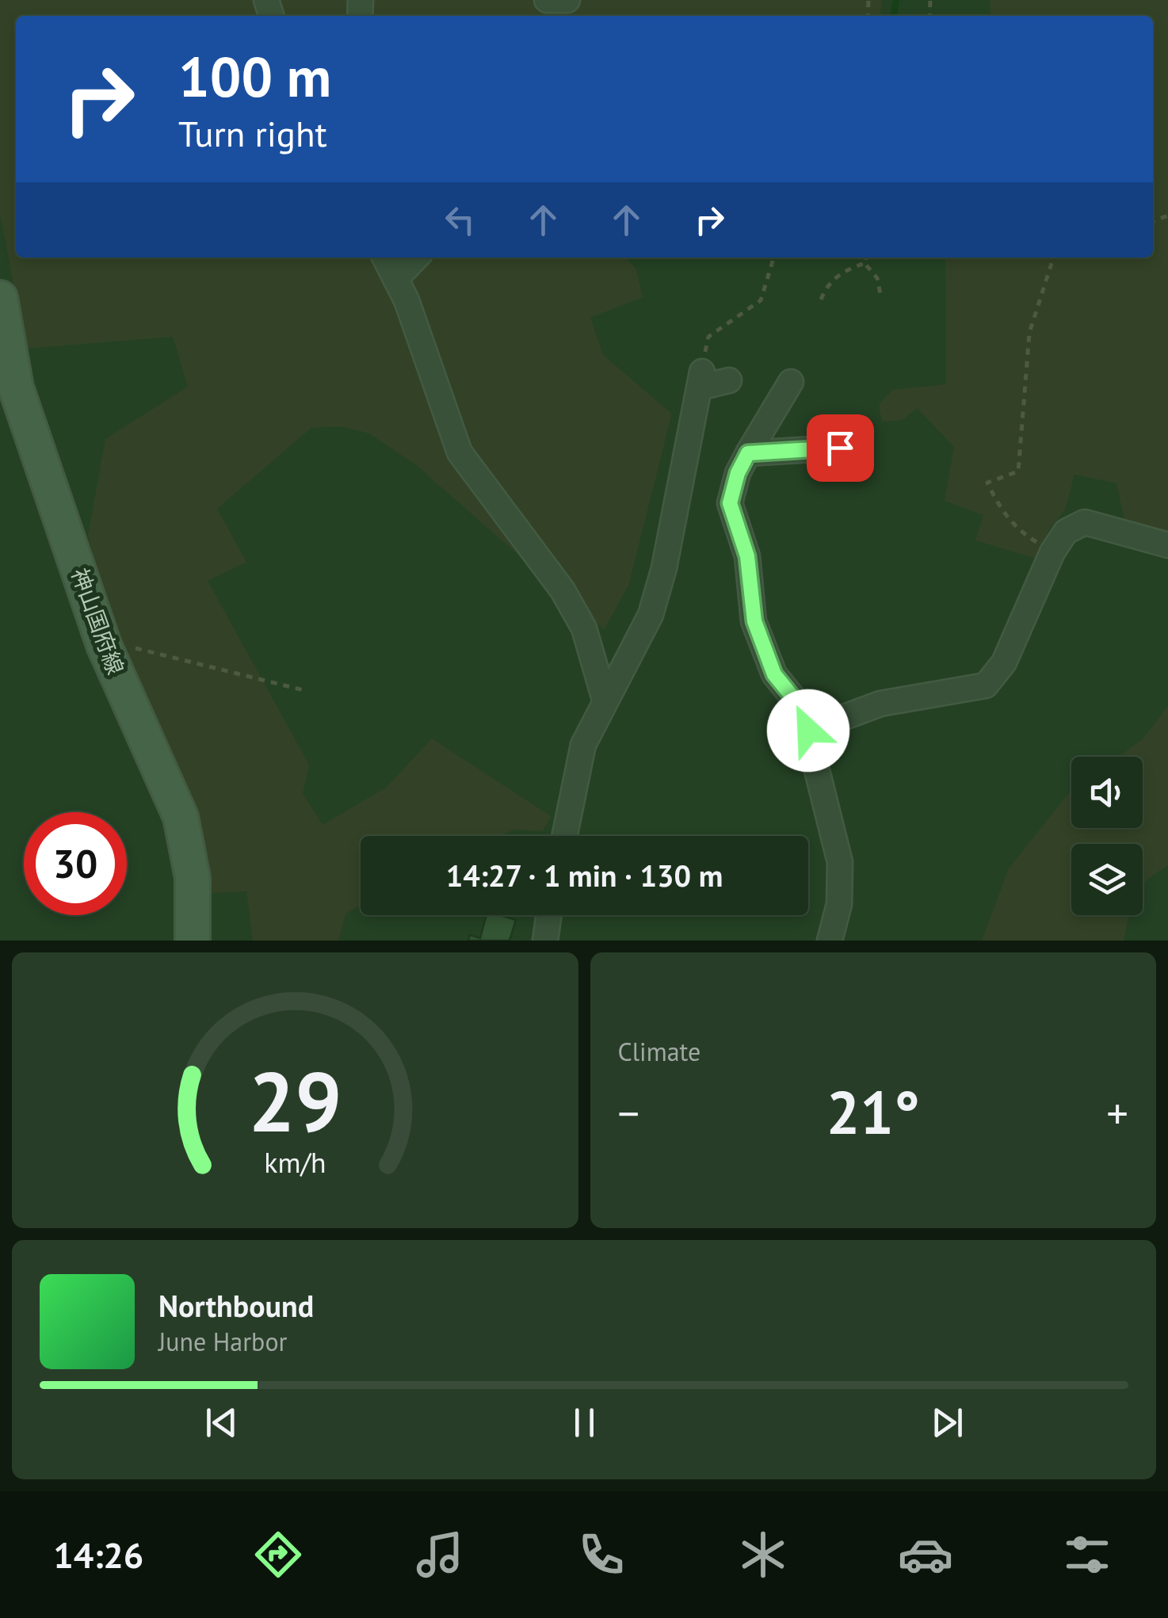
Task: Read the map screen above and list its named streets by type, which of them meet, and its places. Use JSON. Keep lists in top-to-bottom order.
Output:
{
  "streets": {
    "main road": ["神山国府線"]
  },
  "page": {
    "turn": ["100 m", "Turn right"],
    "limit": "30",
    "trip": "14:27 · 1 min · 130 m",
    "tile": "Climate",
    "heat": ["−", "21°", "+"],
    "song": ["Northbound", "June Harbor"],
    "tabs": "14:26",
    "gauge": ["29", "km/h"]
  }
}
